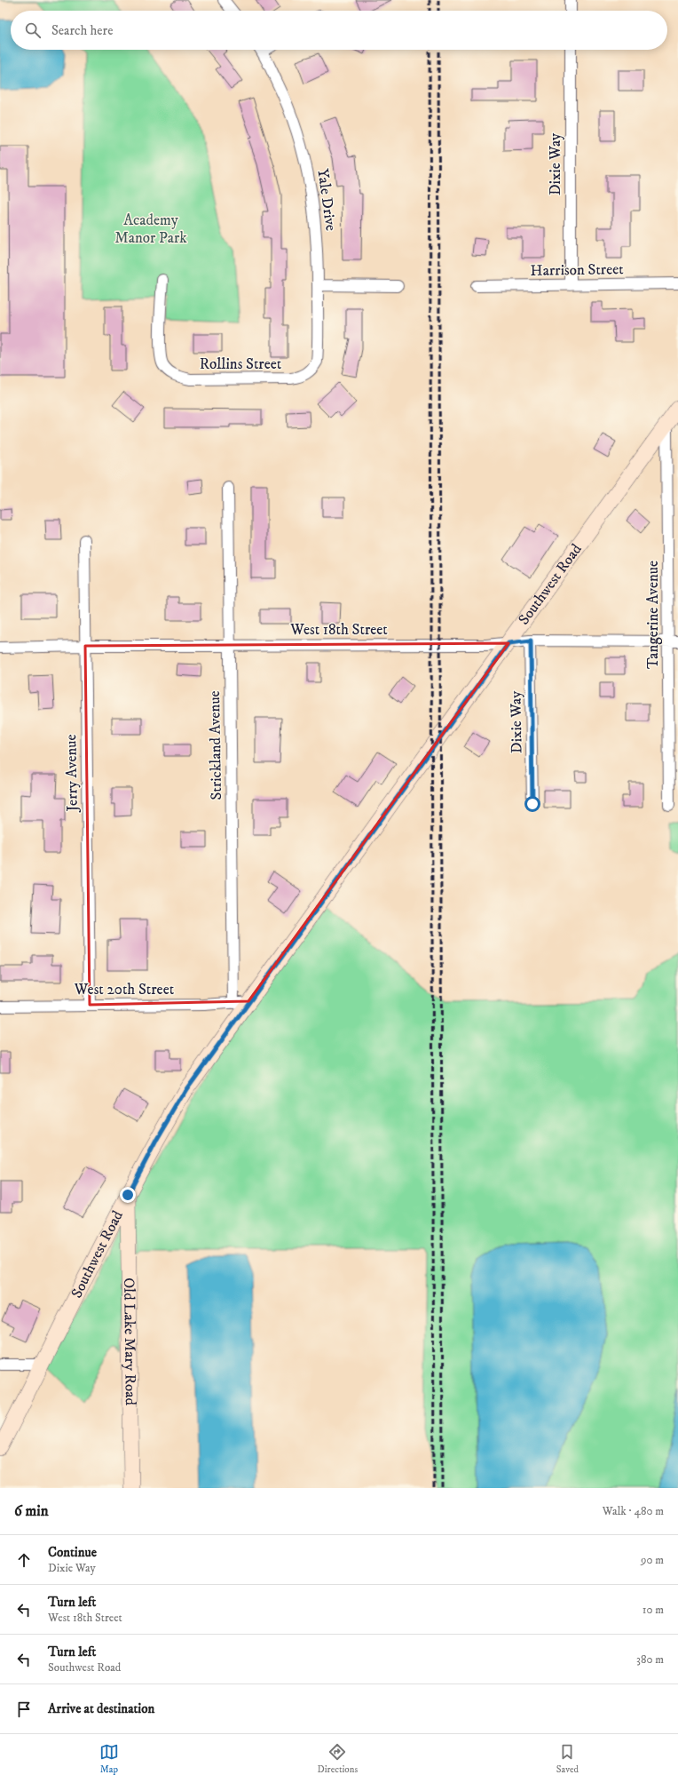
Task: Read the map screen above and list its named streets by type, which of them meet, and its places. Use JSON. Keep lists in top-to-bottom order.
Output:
{
  "streets": {
    "street": [
      "Dixie Way",
      "Yale Drive",
      "Harrison Street",
      "Rollins Street",
      "Southwest Road",
      "Tangerine Avenue",
      "West 18th Street",
      "Strickland Avenue",
      "Jerry Avenue",
      "West 20th Street",
      "Old Lake Mary Road"
    ]
  },
  "crossings": [
    ["Dixie Way", "Harrison Street"],
    ["Dixie Way", "West 18th Street"],
    ["Yale Drive", "Rollins Street"],
    ["Southwest Road", "Tangerine Avenue"],
    ["Southwest Road", "West 18th Street"],
    ["Southwest Road", "West 20th Street"],
    ["Southwest Road", "Old Lake Mary Road"],
    ["Tangerine Avenue", "West 18th Street"],
    ["West 18th Street", "Strickland Avenue"],
    ["West 18th Street", "Jerry Avenue"],
    ["Strickland Avenue", "West 20th Street"],
    ["Jerry Avenue", "West 20th Street"]
  ],
  "parks": ["Academy Manor Park"],
  "page": {
    "search": "Search here",
    "heading": ["6 min", "Walk · 480 m"],
    "list": [
      ["Continue", "Dixie Way", "90 m"],
      ["Turn left", "West 18th Street", "10 m"],
      ["Turn left", "Southwest Road", "380 m"],
      "Arrive at destination"
    ],
    "nav": ["Map", "Directions", "Saved"]
  }
}
